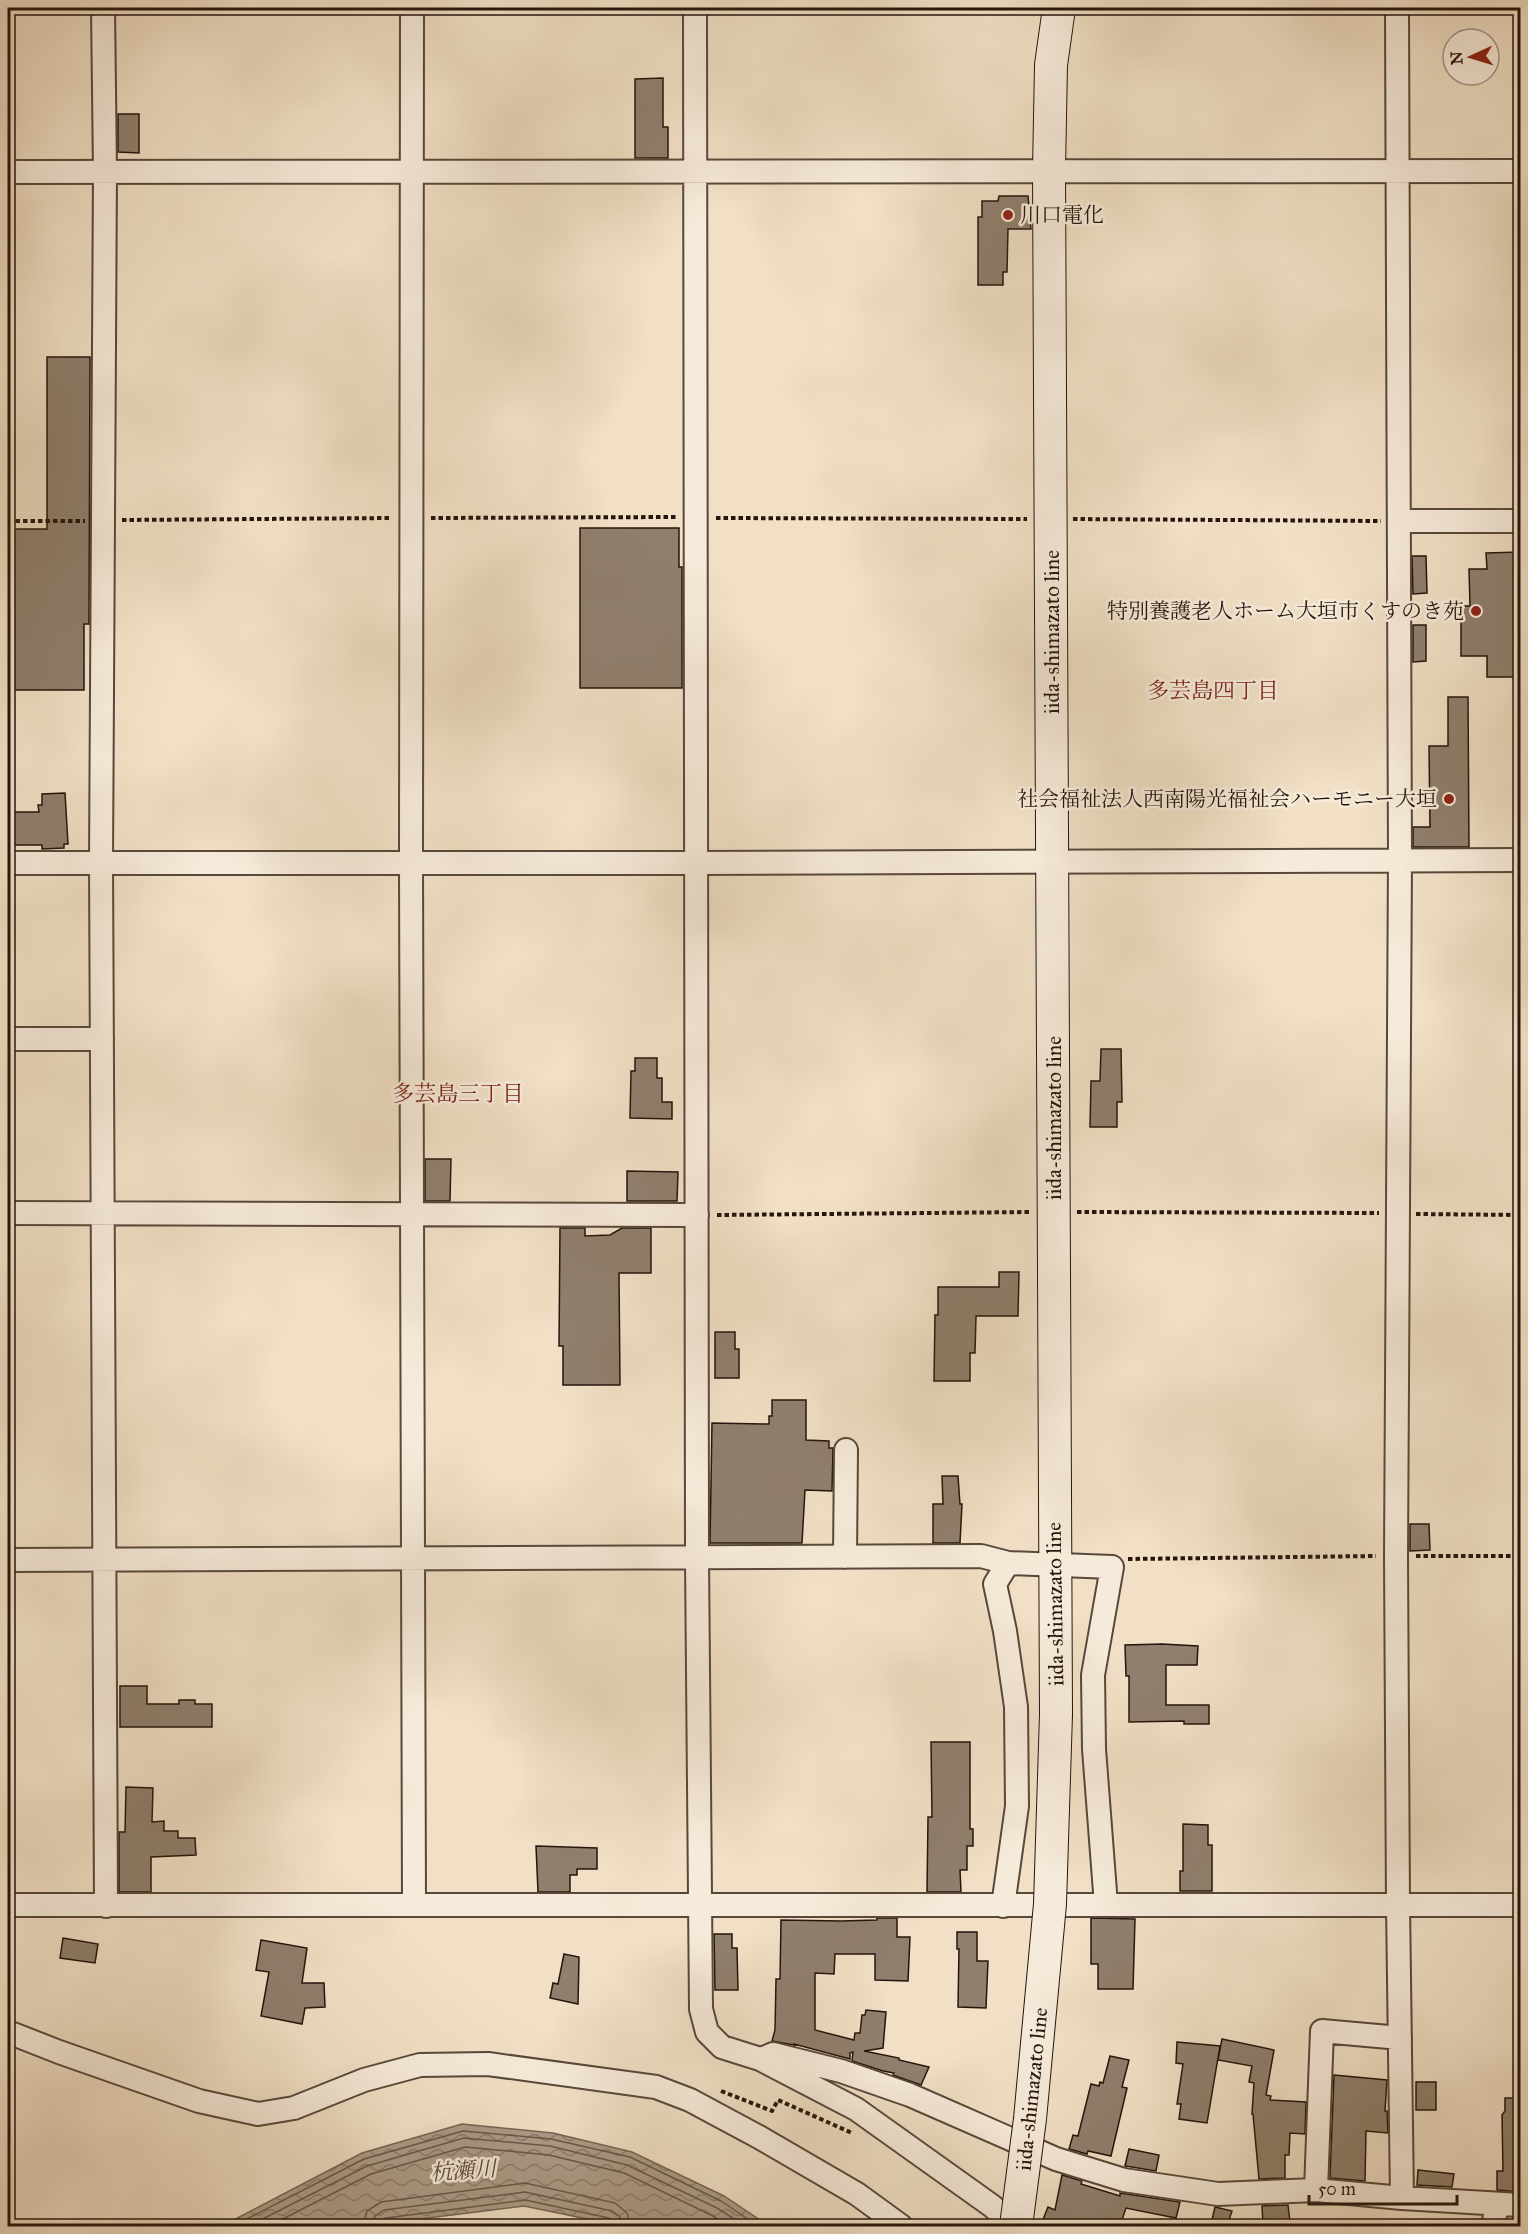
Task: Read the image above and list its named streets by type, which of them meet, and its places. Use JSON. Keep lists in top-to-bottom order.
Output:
{
  "streets": {
    "main road": ["iida-shimazato line"]
  },
  "districts": ["多芸島四丁目", "多芸島三丁目"],
  "water": ["杭瀬川"],
  "places": ["川口電化", "特別養護老人ホーム大垣市くすのき苑", "社会福祉法人西南陽光福祉会ハーモニー大垣"],
  "scale_bar": "50 m",
  "north": "left"
}
